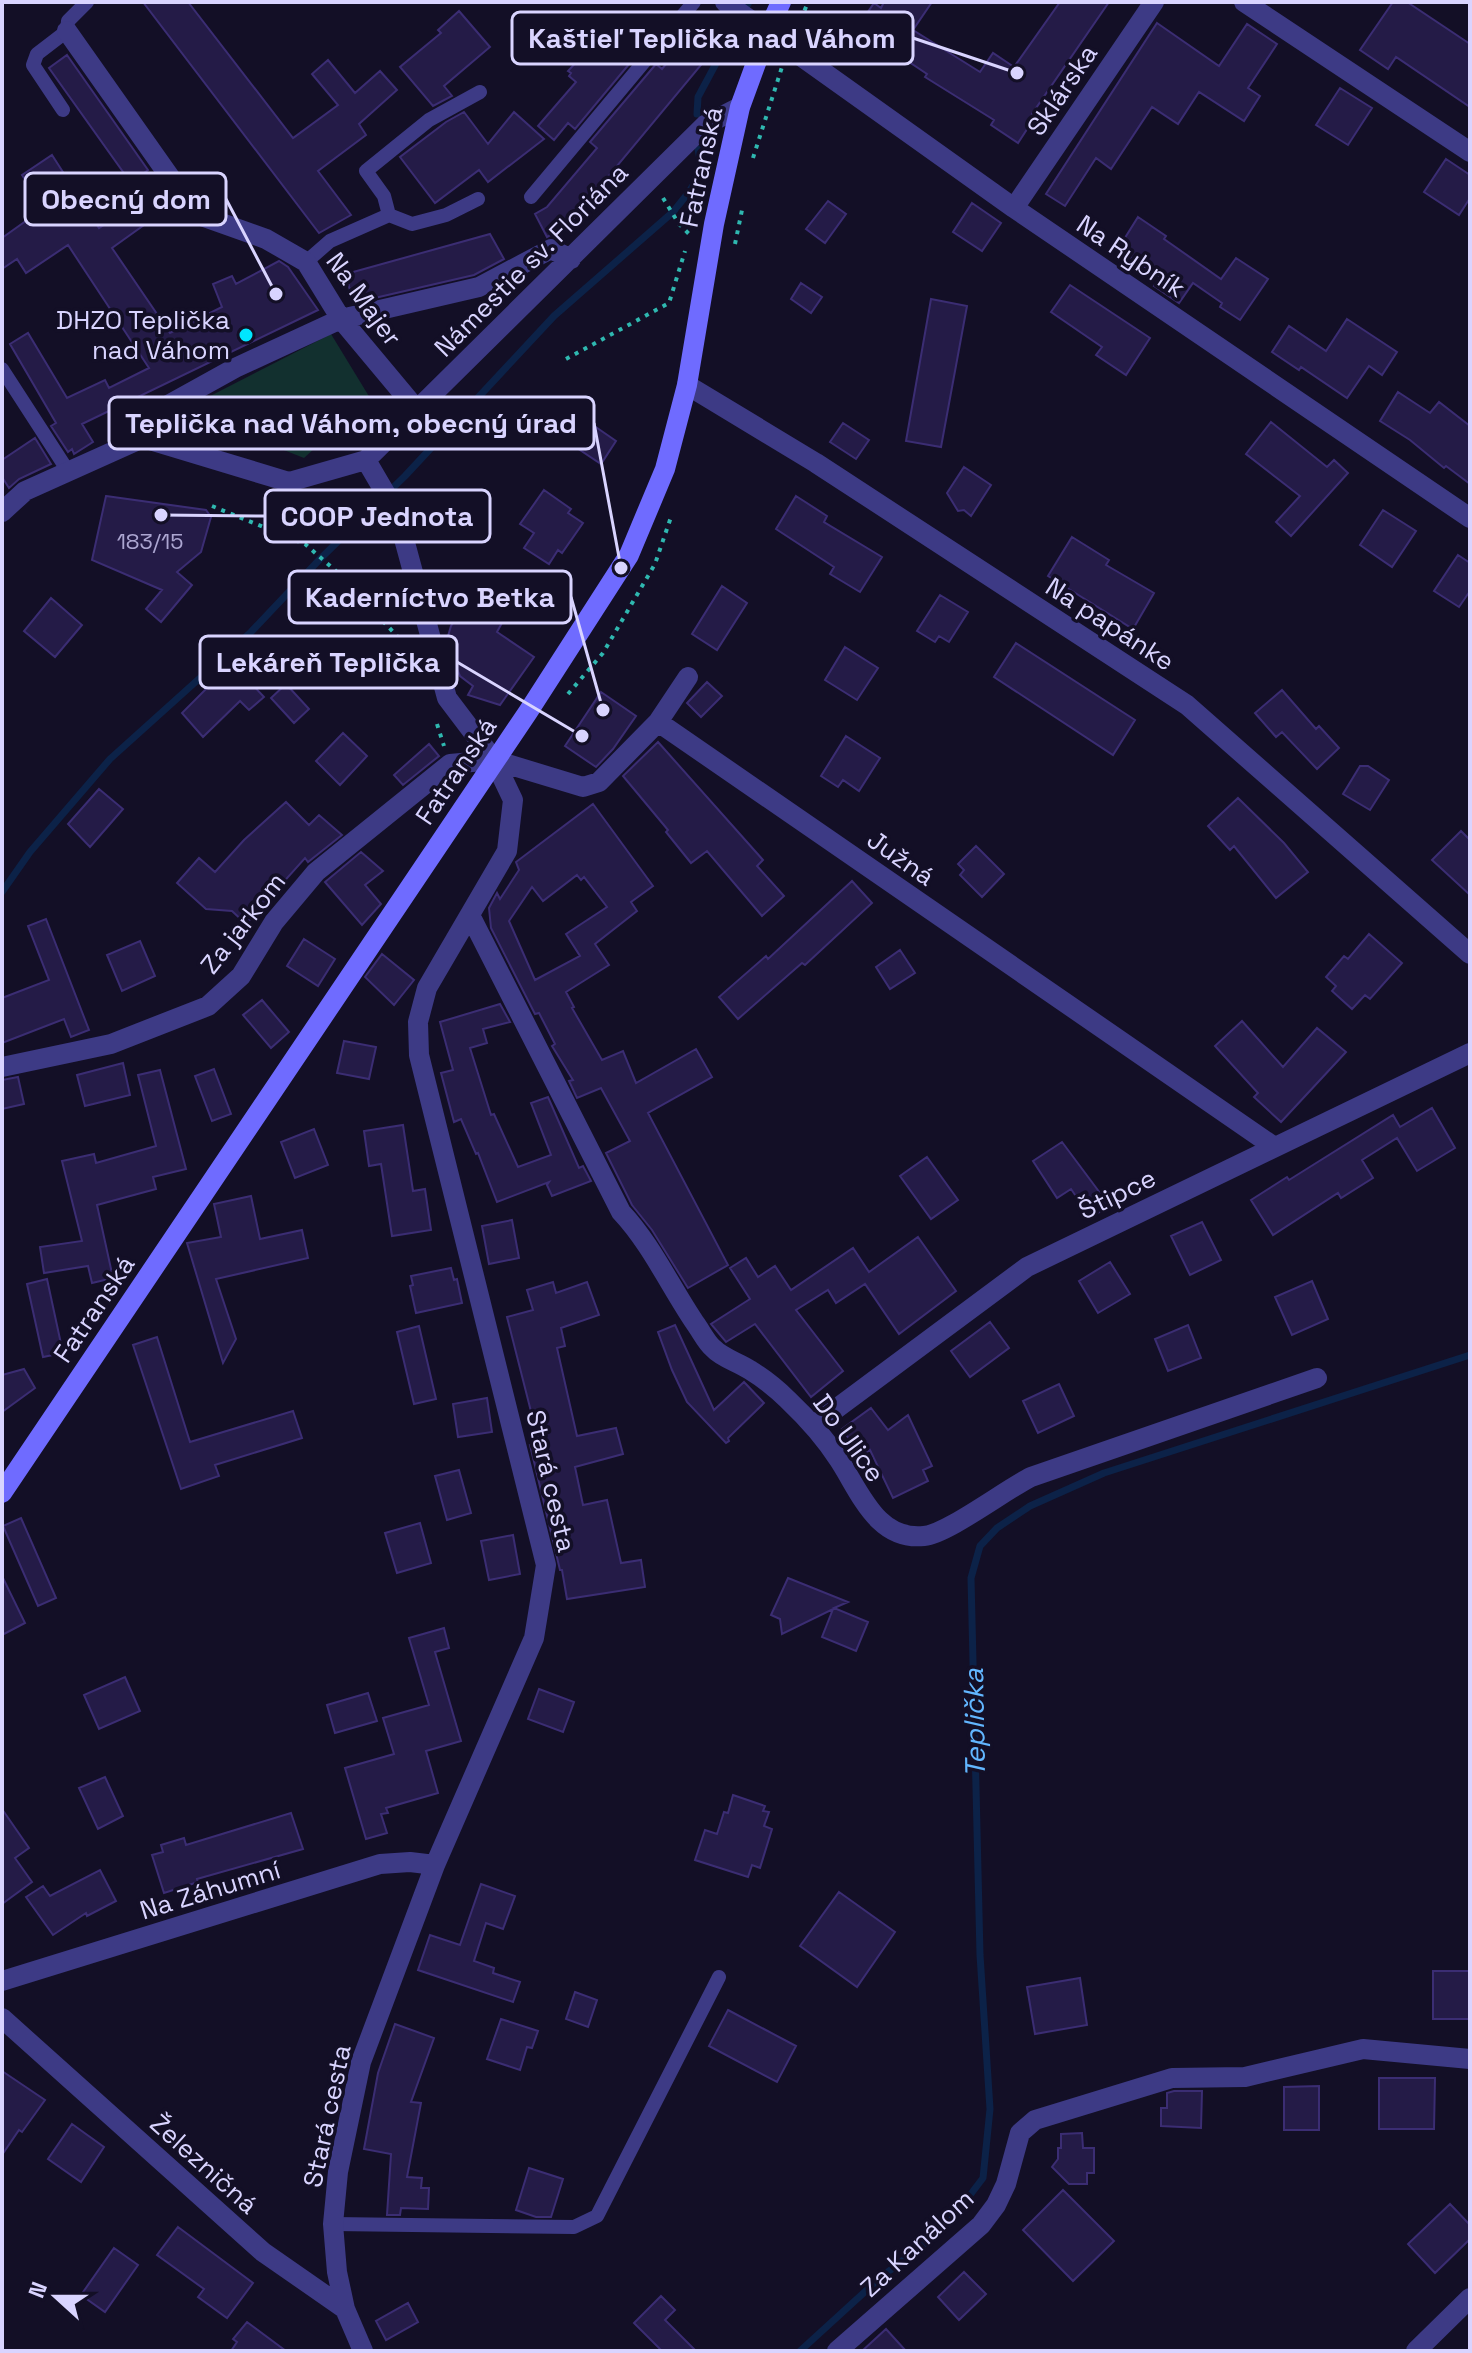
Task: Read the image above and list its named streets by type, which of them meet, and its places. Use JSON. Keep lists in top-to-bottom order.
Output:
{
  "streets": {
    "main road": ["Fatranská"],
    "street": [
      "Sklárska",
      "Na Rybník",
      "Námestie sv. Floriána",
      "Na Majer",
      "Na papánke",
      "Južná",
      "Za jarkom",
      "Štipce",
      "Do Ulice",
      "Stará cesta",
      "Na Záhumní",
      "Železničná",
      "Za Kanálom"
    ]
  },
  "crossings": [
    ["Sklárska", "Na Rybník"],
    ["Fatranská", "Na Rybník"],
    ["Fatranská", "Námestie sv. Floriána"],
    ["Fatranská", "Na papánke"],
    ["Fatranská", "Stará cesta"],
    ["Námestie sv. Floriána", "Na Majer"],
    ["Južná", "Štipce"],
    ["Štipce", "Do Ulice"],
    ["Do Ulice", "Stará cesta"],
    ["Stará cesta", "Na Záhumní"],
    ["Stará cesta", "Železničná"]
  ],
  "water": ["Teplička"],
  "places": [
    "Kaštieľ Teplička nad Váhom",
    "Obecný dom",
    "DHZO Teplička nad Váhom",
    "COOP Jednota",
    "Teplička nad Váhom, obecný úrad",
    "Kaderníctvo Betka",
    "Lekáreň Teplička"
  ],
  "house_numbers": ["183/15"],
  "north": "left"
}
